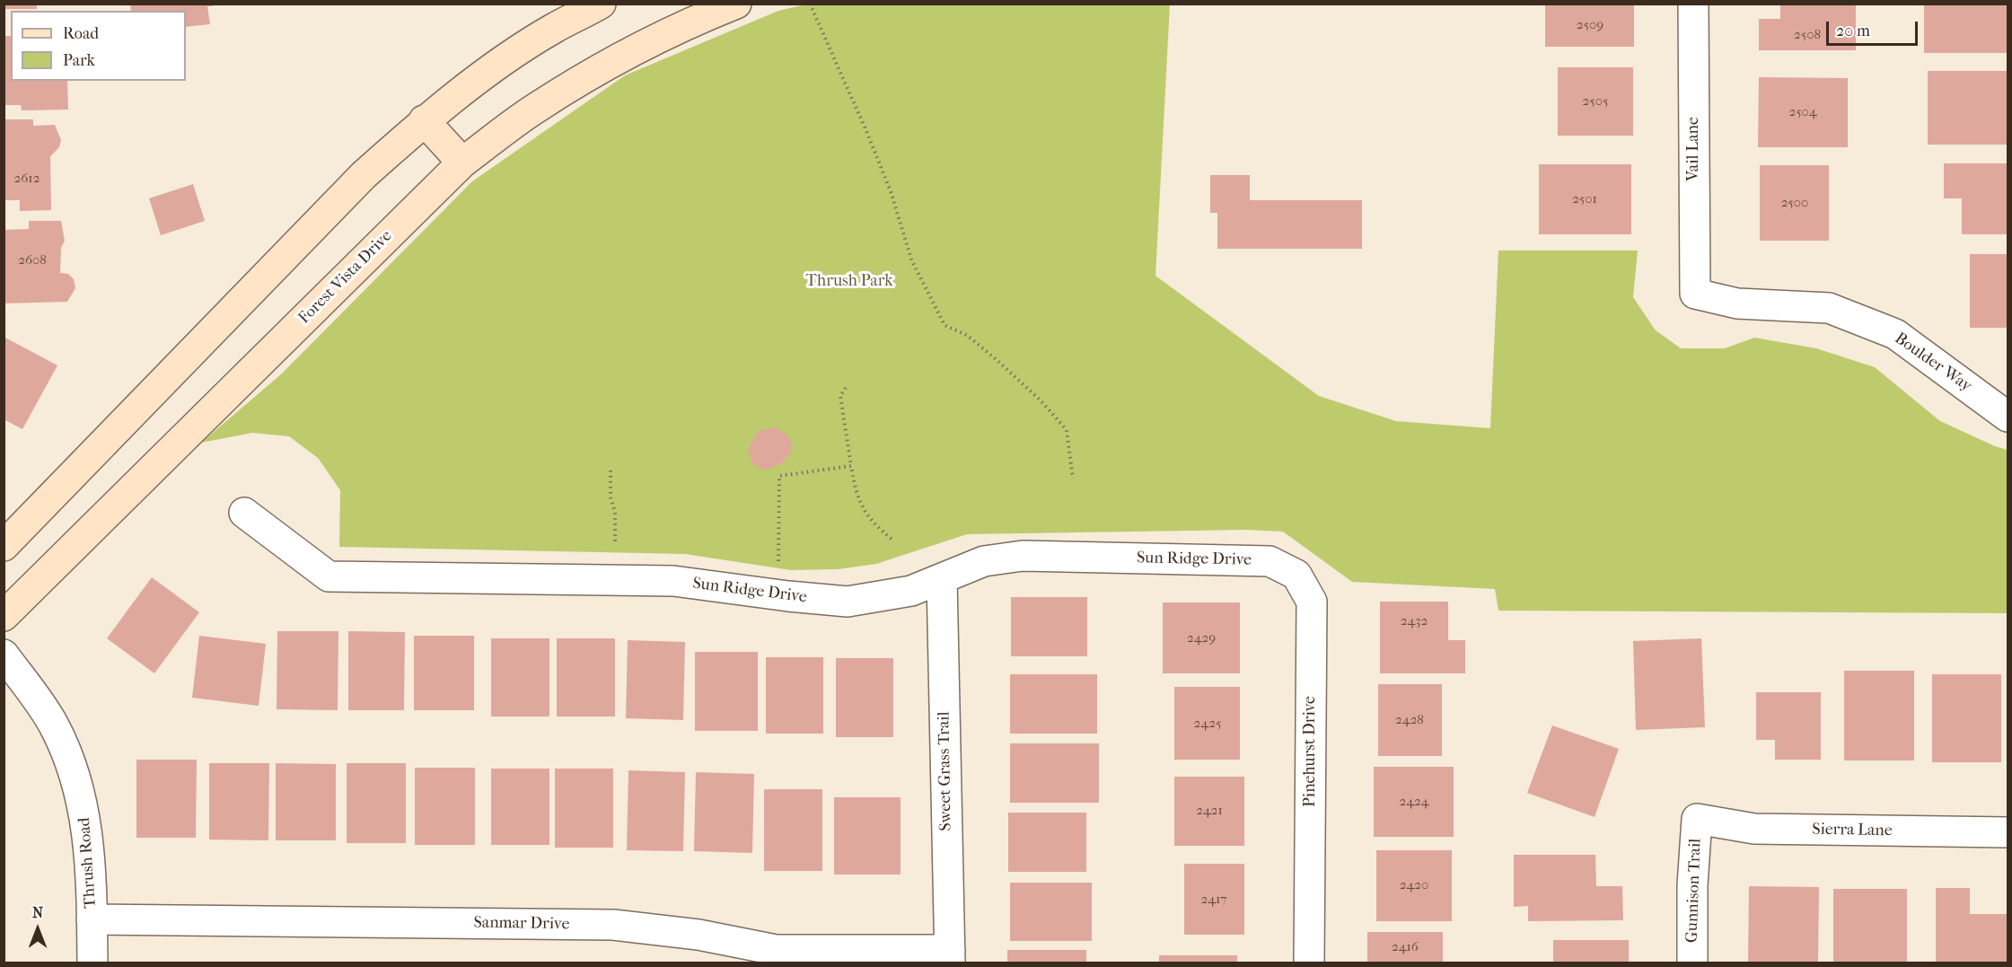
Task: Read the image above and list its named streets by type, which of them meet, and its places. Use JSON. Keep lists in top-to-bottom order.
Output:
{
  "streets": {
    "main road": ["Forest Vista Drive"],
    "street": [
      "Vail Lane",
      "Boulder Way",
      "Sun Ridge Drive",
      "Pinehurst Drive",
      "Sweet Grass Trail",
      "Sierra Lane",
      "Thrush Road",
      "Gunnison Trail",
      "Sanmar Drive"
    ]
  },
  "crossings": [
    ["Vail Lane", "Boulder Way"],
    ["Sun Ridge Drive", "Pinehurst Drive"],
    ["Sun Ridge Drive", "Sweet Grass Trail"],
    ["Sweet Grass Trail", "Sanmar Drive"],
    ["Sierra Lane", "Gunnison Trail"],
    ["Thrush Road", "Sanmar Drive"]
  ],
  "parks": ["Thrush Park"],
  "house_numbers": [
    "2509",
    "2508",
    "2505",
    "2504",
    "2612",
    "2501",
    "2500",
    "2608",
    "2432",
    "2429",
    "2428",
    "2425",
    "2424",
    "2421",
    "2420",
    "2417",
    "2416"
  ],
  "legend": ["Road", "Park"],
  "scale_bar": "20 m",
  "north": "top"
}
